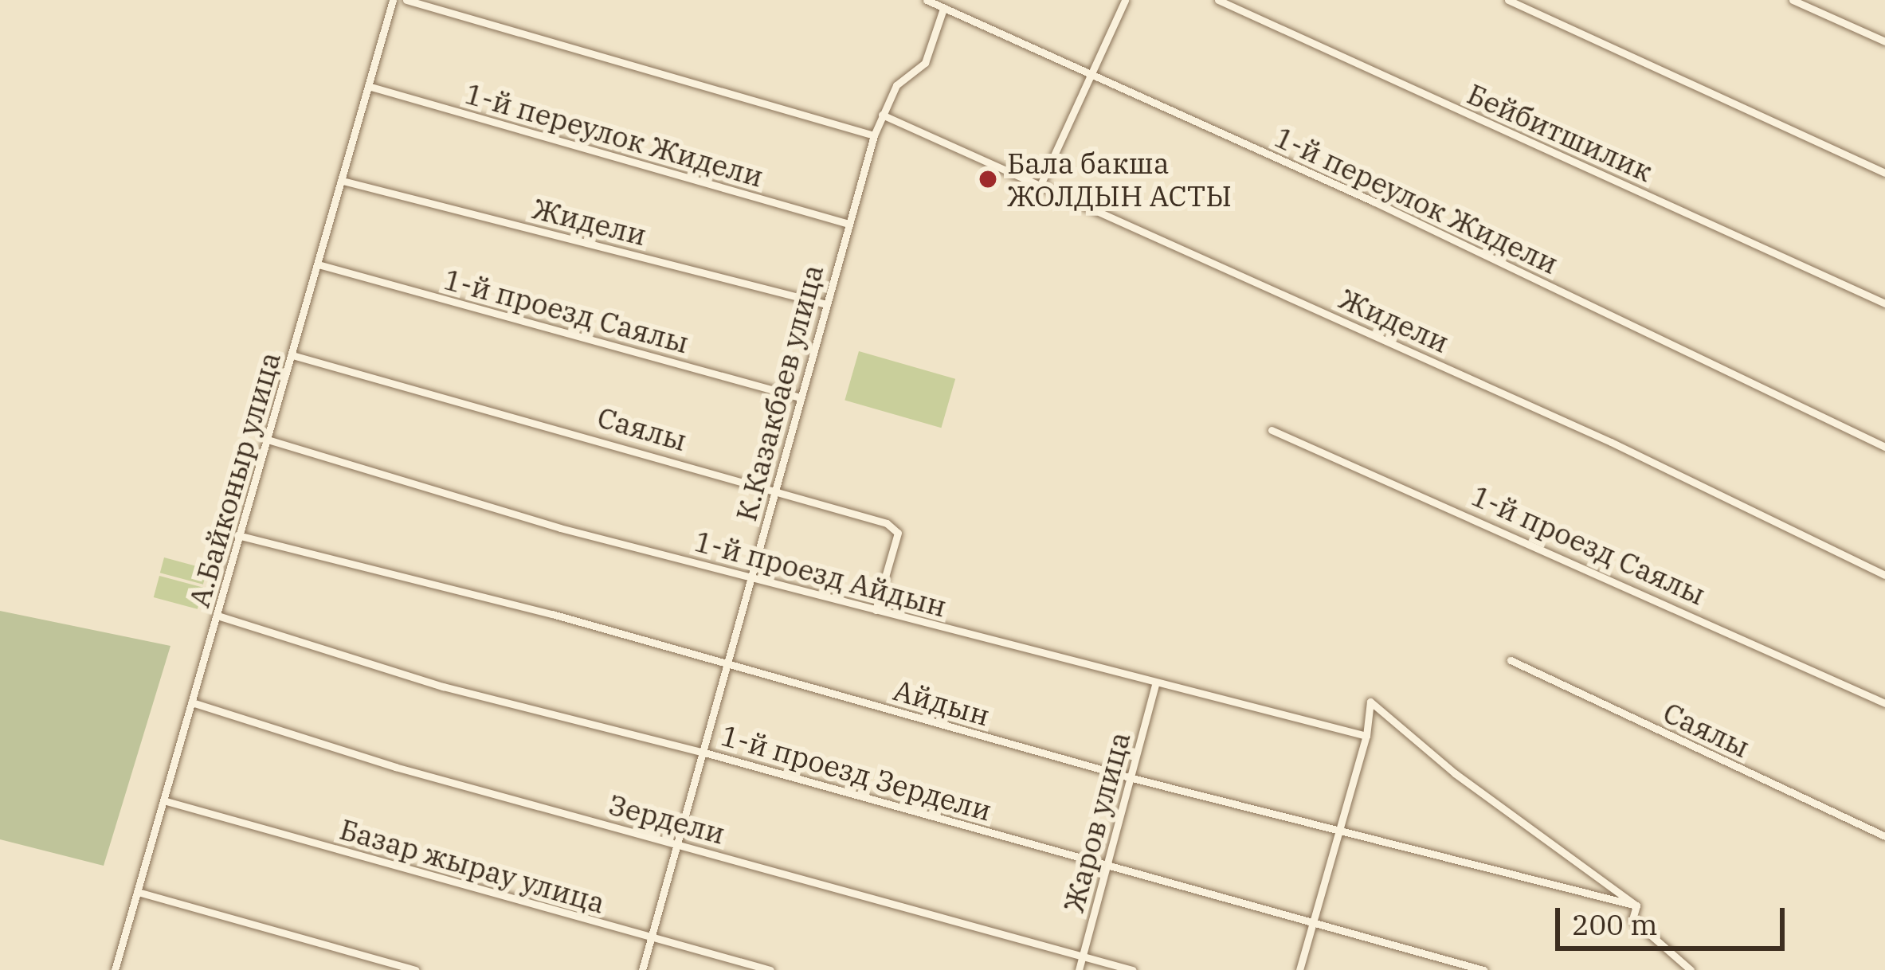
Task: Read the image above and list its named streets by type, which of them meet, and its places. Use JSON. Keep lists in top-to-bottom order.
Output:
{
  "streets": {
    "street": [
      "Бейбитшилик",
      "1-й переулок Жидели",
      "Жидели",
      "1-й проезд Саялы",
      "К.Казакбаев улица",
      "Саялы",
      "А.Байконыр улица",
      "1-й проезд Айдын",
      "Айдын",
      "1-й проезд Зердели",
      "Зердели",
      "Жаров улица",
      "Базар жырау улица"
    ]
  },
  "crossings": [
    ["1-й переулок Жидели", "К.Казакбаев улица"],
    ["1-й переулок Жидели", "А.Байконыр улица"],
    ["Жидели", "К.Казакбаев улица"],
    ["Жидели", "А.Байконыр улица"],
    ["1-й проезд Саялы", "К.Казакбаев улица"],
    ["1-й проезд Саялы", "А.Байконыр улица"],
    ["К.Казакбаев улица", "Саялы"],
    ["К.Казакбаев улица", "1-й проезд Айдын"],
    ["К.Казакбаев улица", "Айдын"],
    ["К.Казакбаев улица", "1-й проезд Зердели"],
    ["К.Казакбаев улица", "Зердели"],
    ["К.Казакбаев улица", "Базар жырау улица"],
    ["Саялы", "А.Байконыр улица"],
    ["Саялы", "1-й проезд Айдын"],
    ["А.Байконыр улица", "1-й проезд Айдын"],
    ["А.Байконыр улица", "Айдын"],
    ["А.Байконыр улица", "1-й проезд Зердели"],
    ["А.Байконыр улица", "Зердели"],
    ["А.Байконыр улица", "Базар жырау улица"],
    ["1-й проезд Айдын", "Жаров улица"],
    ["Айдын", "Жаров улица"],
    ["1-й проезд Зердели", "Жаров улица"],
    ["Зердели", "Жаров улица"]
  ],
  "places": ["Бала бакша ЖОЛДЫН АСТЫ"],
  "scale_bar": "200 m"
}
